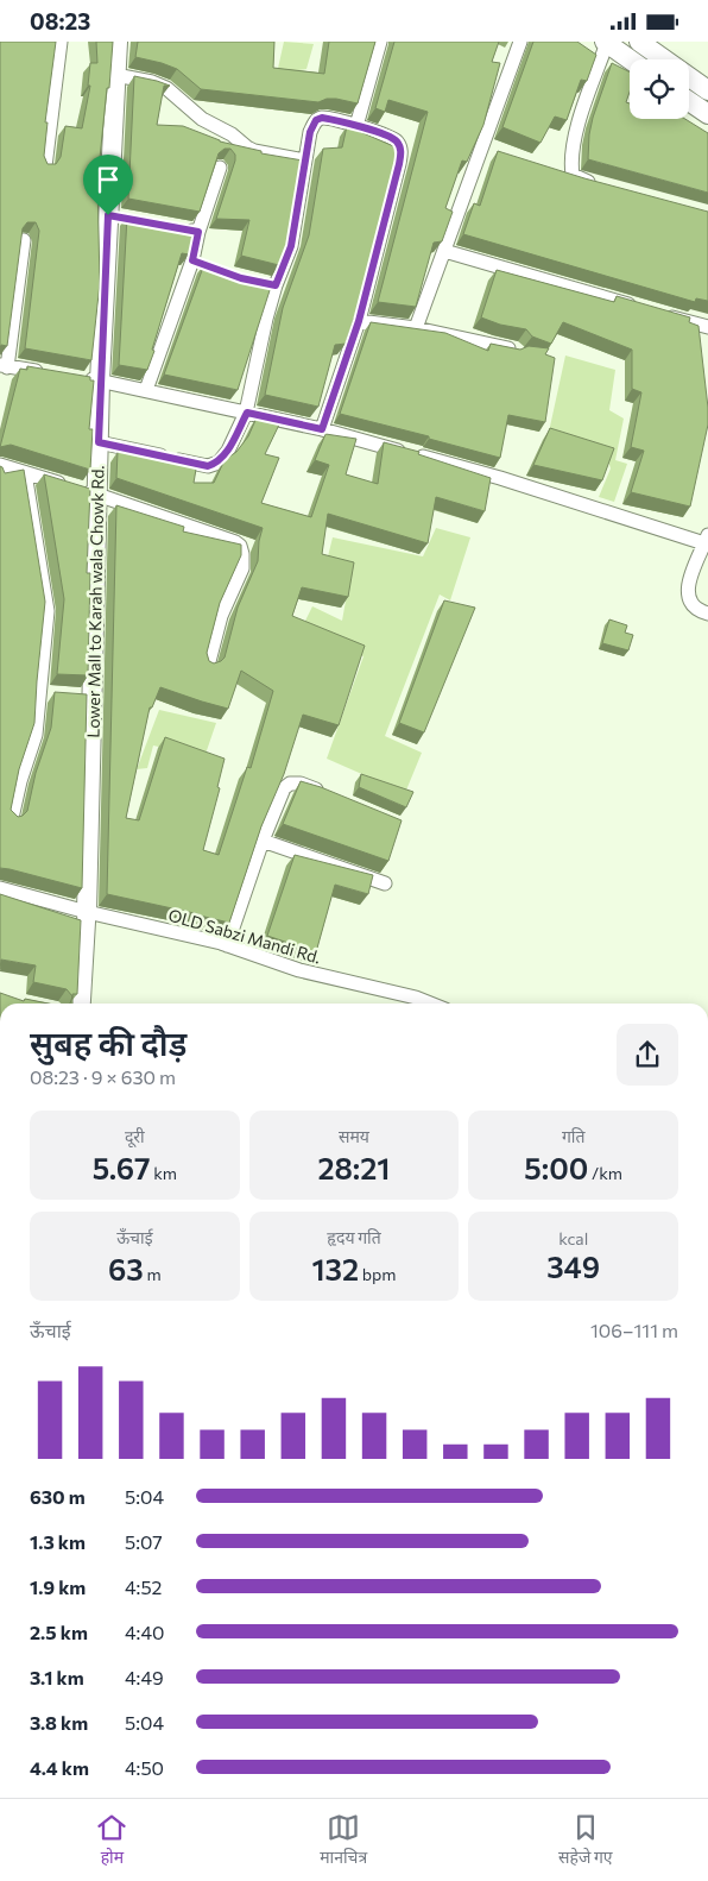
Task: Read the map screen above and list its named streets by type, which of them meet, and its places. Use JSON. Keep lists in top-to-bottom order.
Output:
{
  "streets": {
    "main road": ["Lower Mall to Karah wala Chowk Rd."],
    "street": ["OLD Sabzi Mandi Rd."]
  },
  "crossings": [
    ["Lower Mall to Karah wala Chowk Rd.", "OLD Sabzi Mandi Rd."]
  ],
  "page": {
    "status": "08:23",
    "heading": ["सुबह की दौड़", "08:23 · 9 × 630 m"],
    "stats": [
      ["दूरी", "5.67 km"],
      ["समय", "28:21"],
      ["गति", "5:00 /km"],
      ["ऊँचाई", "63 m"],
      ["हृदय गति", "132 bpm"],
      ["kcal", "349"]
    ],
    "chart": ["ऊँचाई", "106–111 m"],
    "list": [
      {
        "name": "630 m",
        "note": "5:04"
      },
      {
        "name": "1.3 km",
        "note": "5:07"
      },
      {
        "name": "1.9 km",
        "note": "4:52"
      },
      {
        "name": "2.5 km",
        "note": "4:40"
      },
      {
        "name": "3.1 km",
        "note": "4:49"
      },
      {
        "name": "3.8 km",
        "note": "5:04"
      },
      {
        "name": "4.4 km",
        "note": "4:50"
      }
    ],
    "tabs": ["होम", "मानचित्र", "सहेजे गए"]
  }
}
